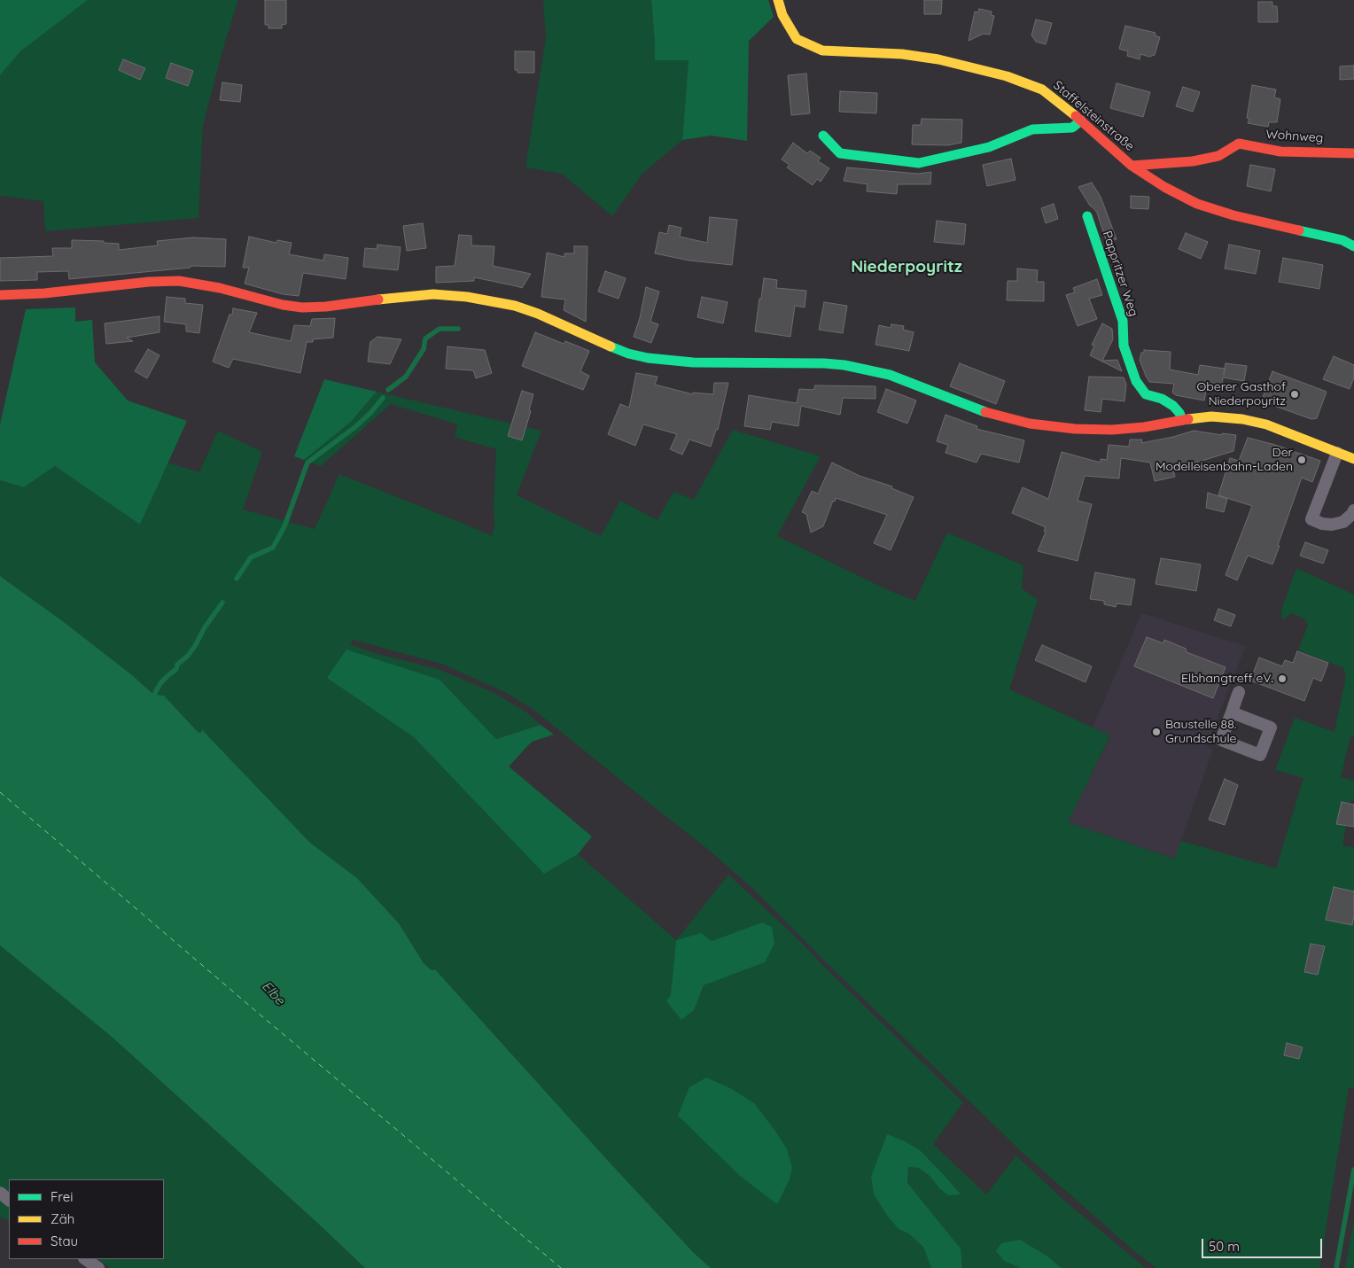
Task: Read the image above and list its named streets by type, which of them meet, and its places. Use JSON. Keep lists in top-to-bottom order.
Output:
{
  "streets": {
    "street": ["Staffelsteinstraße", "Wohnweg", "Pappritzer Weg"]
  },
  "crossings": [
    ["Staffelsteinstraße", "Wohnweg"]
  ],
  "districts": ["Niederpoyritz"],
  "water": ["Elbe"],
  "places": [
    "Oberer Gasthof Niederpoyritz",
    "Der Modelleisenbahn-Laden",
    "Elbhangtreff eV.",
    "Baustelle 88. Grundschule"
  ],
  "legend": ["Frei", "Zäh", "Stau"],
  "scale_bar": "50 m"
}
